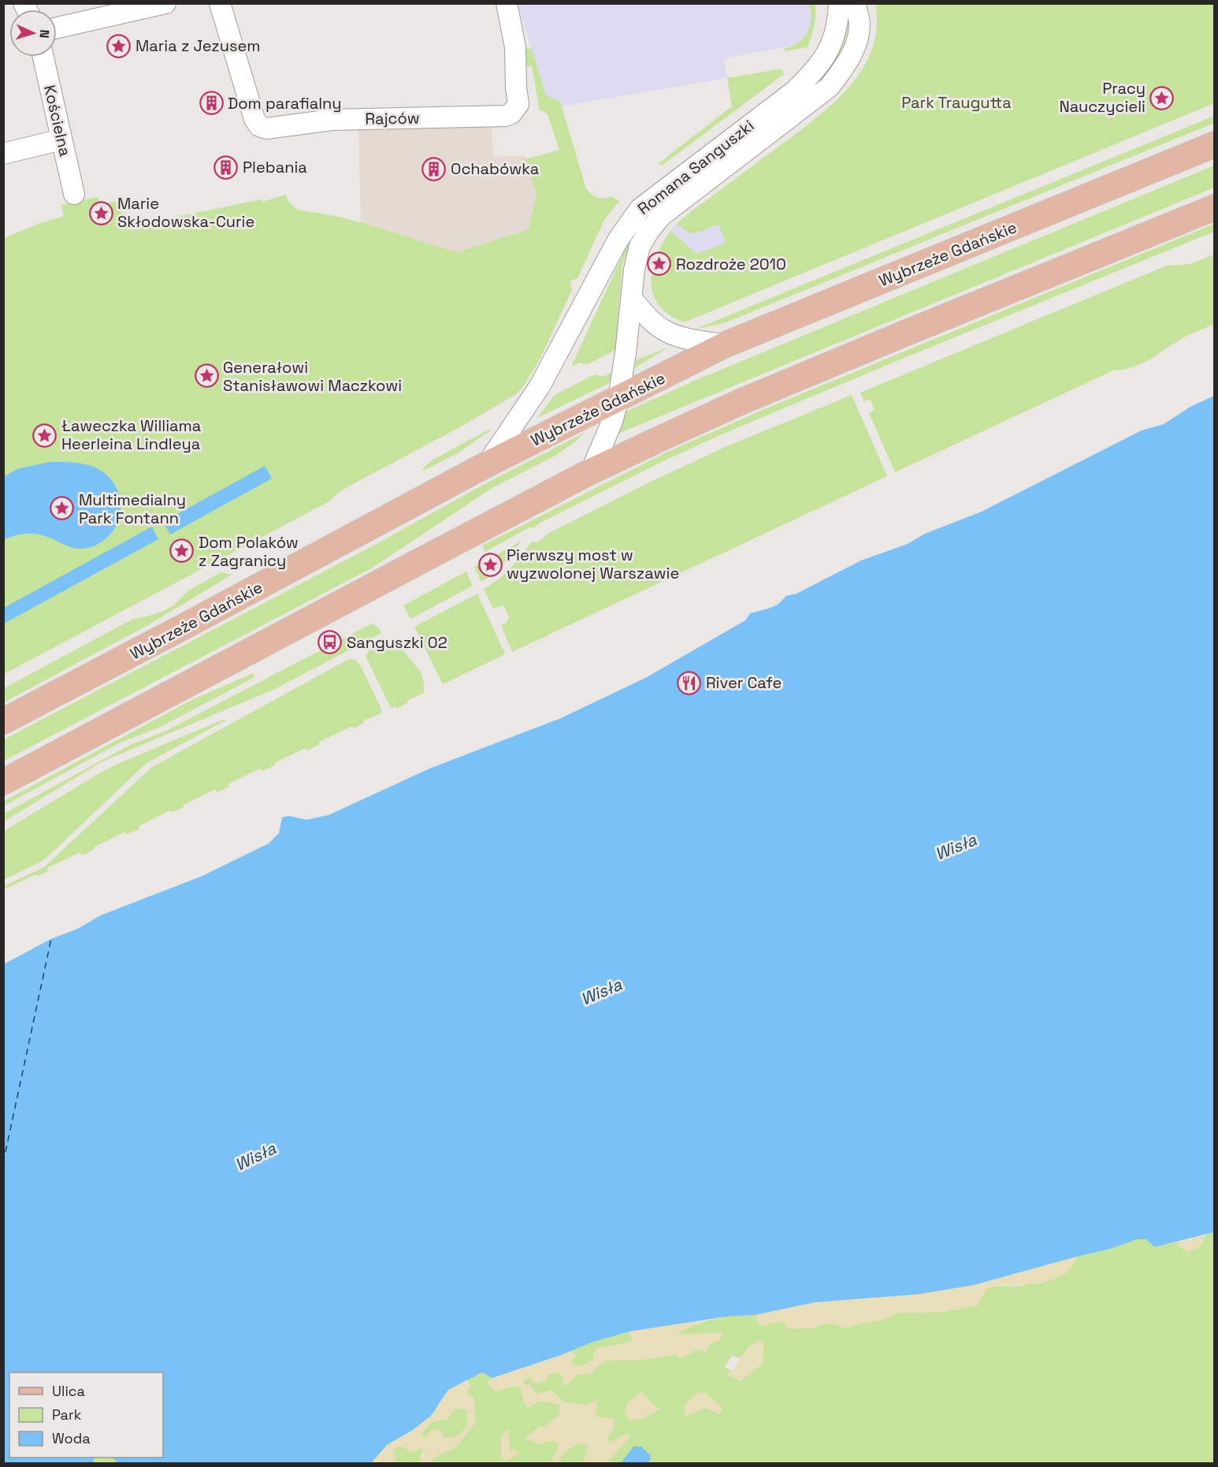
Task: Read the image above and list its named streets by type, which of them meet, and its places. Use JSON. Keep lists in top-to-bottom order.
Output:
{
  "streets": {
    "main road": ["Wybrzeże Gdańskie"],
    "street": ["Rajców", "Kościelna", "Romana Sanguszki"]
  },
  "crossings": [
    ["Romana Sanguszki", "Wybrzeże Gdańskie"]
  ],
  "water": ["Wisła"],
  "parks": ["Park Traugutta"],
  "places": {
    "place": [
      "Maria z Jezusem",
      "Pracy Nauczycieli",
      "Marie Skłodowska-Curie",
      "Rozdroże 2010",
      "Generałowi Stanisławowi Maczkowi",
      "Ławeczka Williama Heerleina Lindleya",
      "Multimedialny Park Fontann",
      "Dom Polaków z Zagranicy",
      "Pierwszy most w wyzwolonej Warszawie"
    ],
    "building": ["Dom parafialny", "Plebania", "Ochabówka"],
    "bus stop": ["Sanguszki 02"],
    "restaurant": ["River Cafe"]
  },
  "legend": ["Ulica", "Park", "Woda"],
  "north": "right"
}
